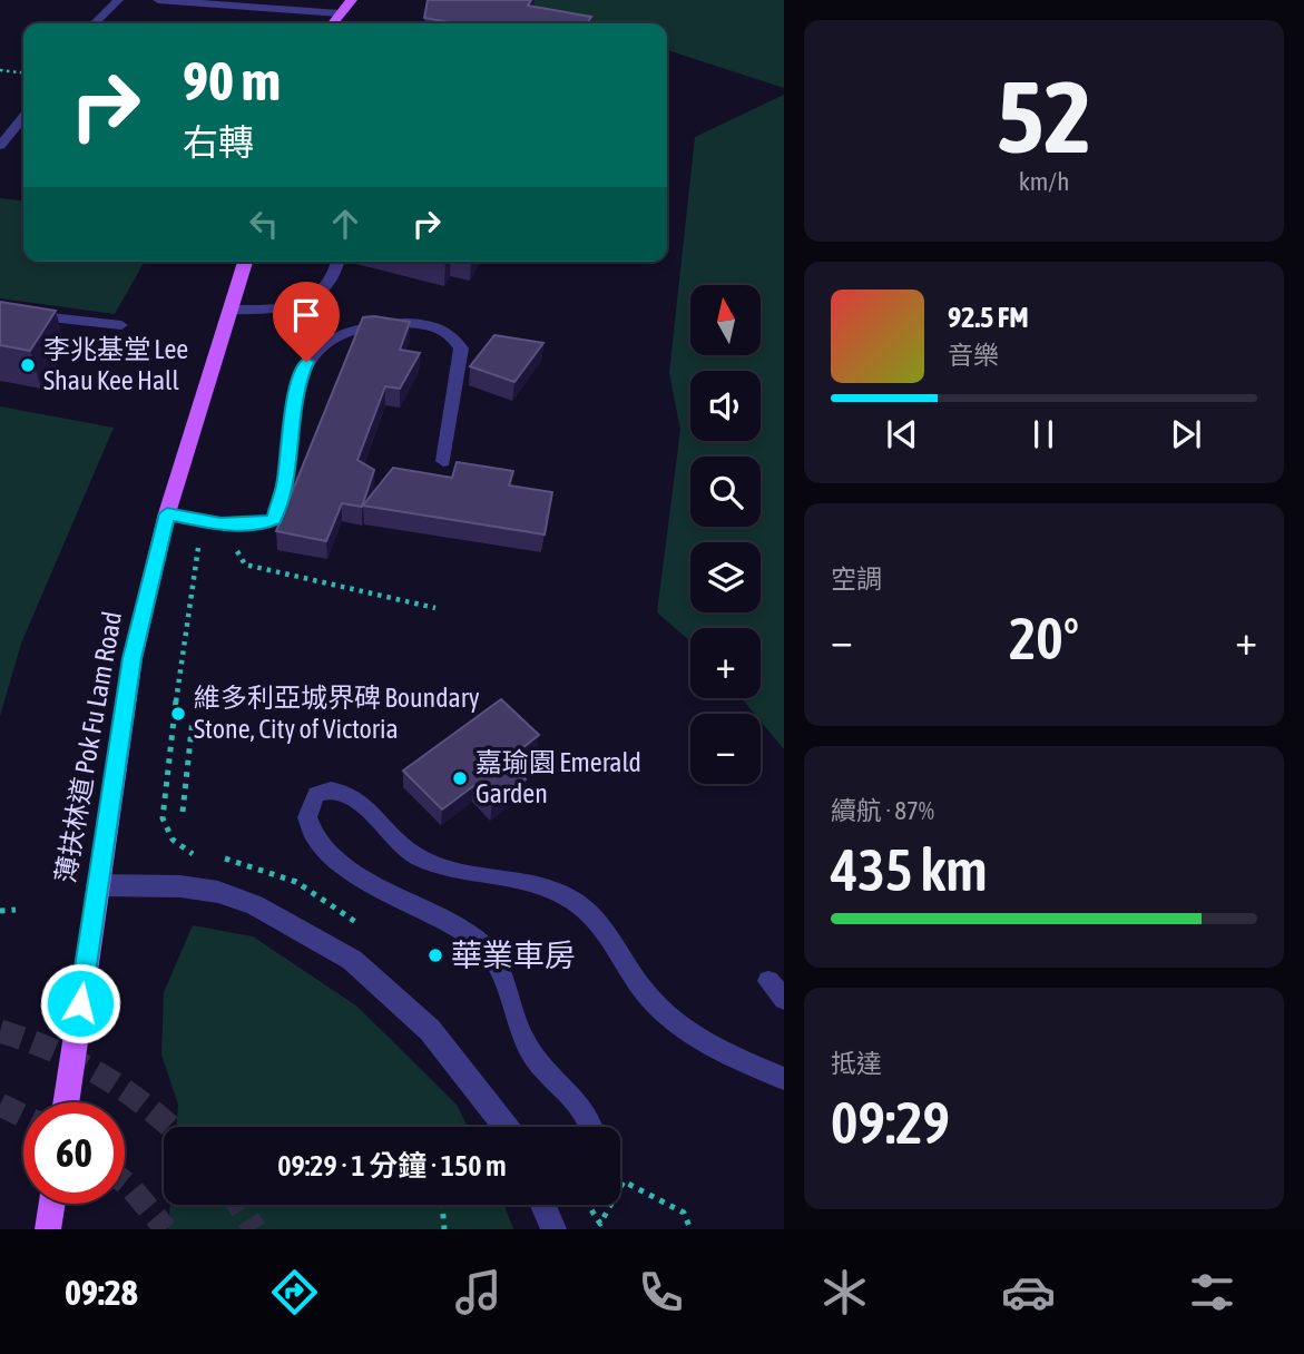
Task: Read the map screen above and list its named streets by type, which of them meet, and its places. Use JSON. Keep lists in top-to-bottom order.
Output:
{
  "streets": {
    "main road": ["薄扶林道 Pok Fu Lam Road"]
  },
  "places": [
    "李兆基堂 Lee Shau Kee Hall",
    "維多利亞城界碑 Boundary Stone, City of Victoria",
    "嘉瑜園 Emerald Garden",
    "華業車房"
  ],
  "north": "top",
  "page": {
    "tile": [
      ["52", "km/h"],
      "空調",
      ["續航 · 87%", "435 km"],
      ["抵達", "09:29"]
    ],
    "turn": ["90 m", "右轉"],
    "map_buttons": ["+", "−"],
    "song": ["92.5 FM", "音樂"],
    "heat": ["−", "20°", "+"],
    "limit": "60",
    "trip": "09:29 · 1 分鐘 · 150 m",
    "tabs": "09:28"
  }
}
